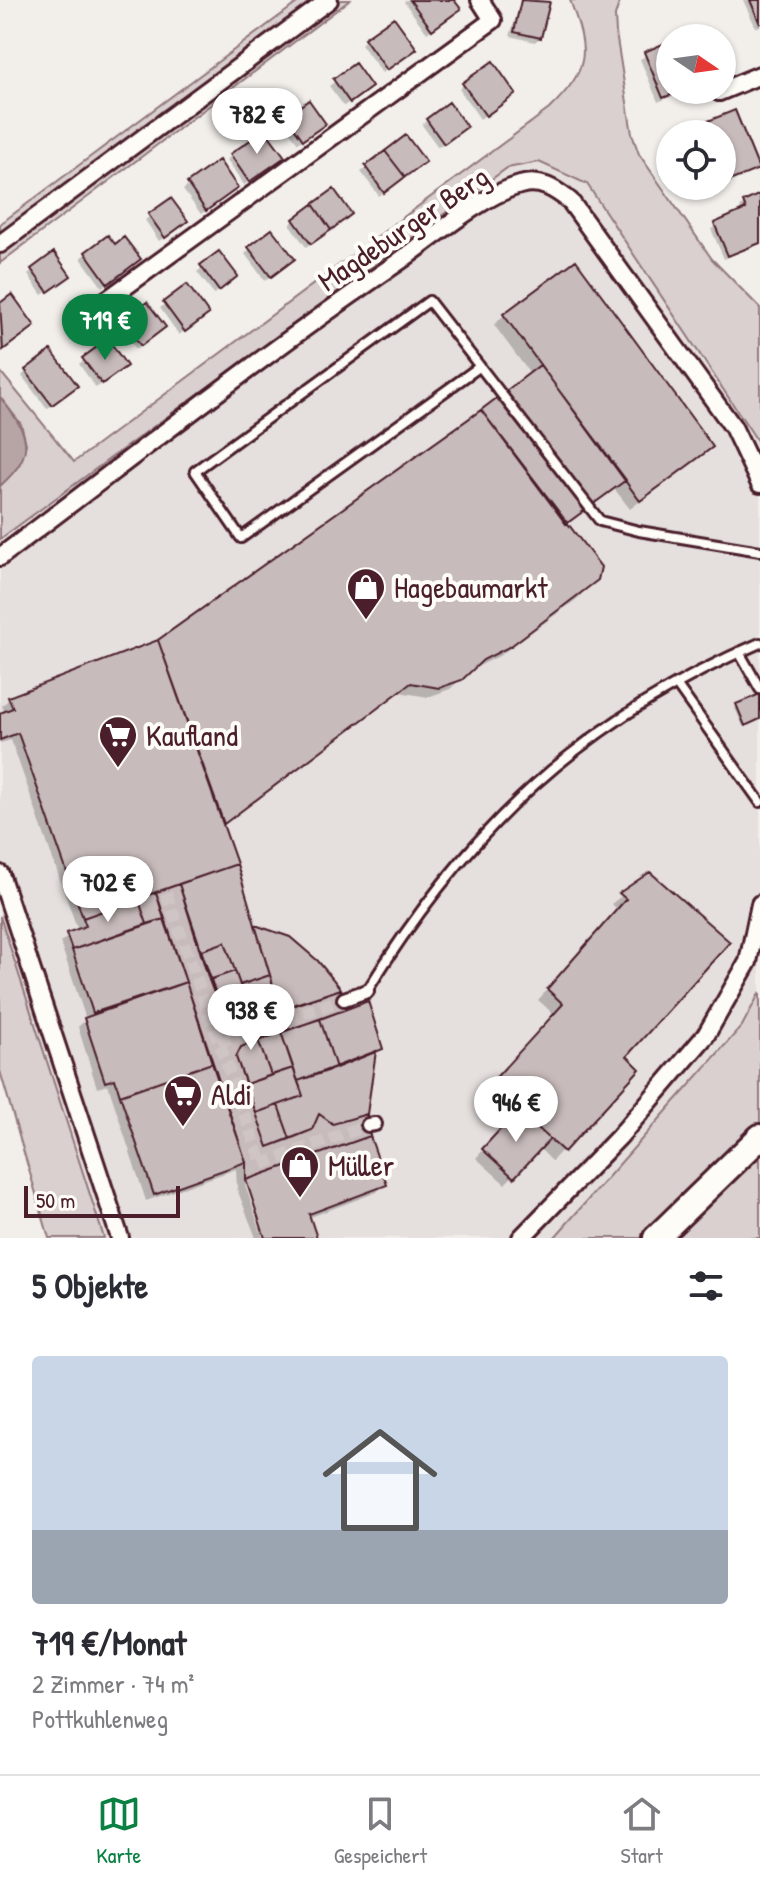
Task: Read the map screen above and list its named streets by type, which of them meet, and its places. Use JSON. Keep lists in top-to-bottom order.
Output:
{
  "streets": {
    "street": ["Magdeburger Berg"]
  },
  "places": {
    "shop": ["Hagebaumarkt", "Müller"],
    "supermarket": ["Kaufland", "Aldi"]
  },
  "scale_bar": "50 m",
  "north": "right",
  "page": {
    "price": [
      "782 €",
      "719 €",
      "702 €",
      "938 €",
      "946 €"
    ],
    "scale": "50 m",
    "heading": "5 Objekte",
    "list": [
      {
        "name": "719 €/Monat",
        "note": "2 Zimmer · 74 m² · Pottkuhlenweg"
      }
    ],
    "tabs": ["Karte", "Gespeichert", "Start"]
  }
}
